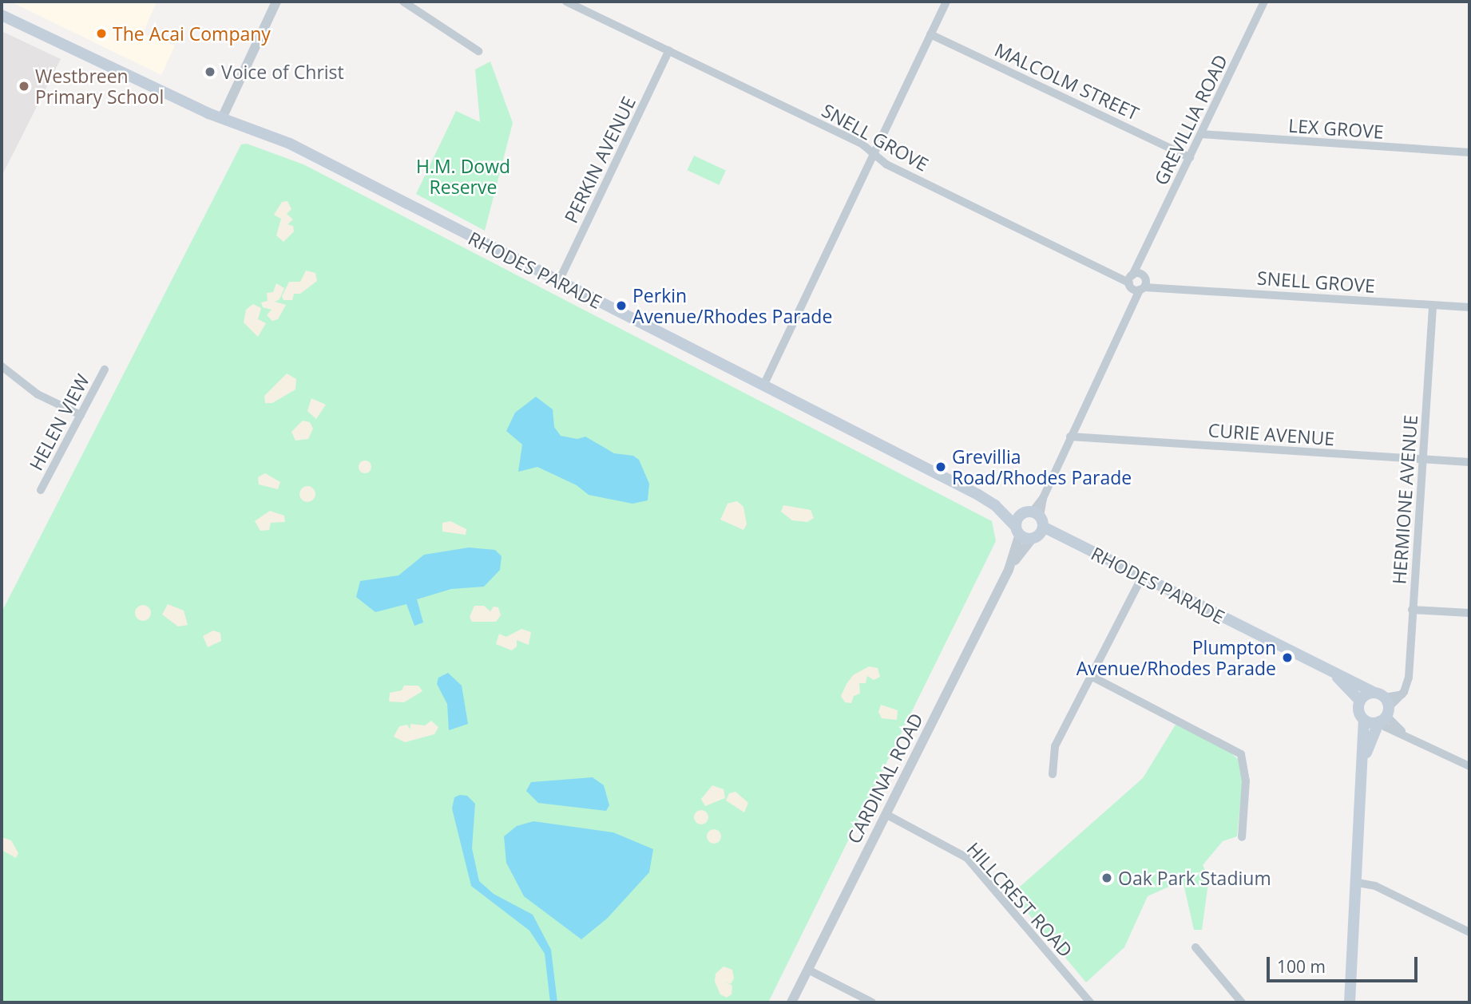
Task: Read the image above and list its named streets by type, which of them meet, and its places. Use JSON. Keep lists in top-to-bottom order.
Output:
{
  "streets": {
    "main road": ["RHODES PARADE"],
    "street": [
      "MALCOLM STREET",
      "GREVILLIA ROAD",
      "LEX GROVE",
      "SNELL GROVE",
      "PERKIN AVENUE",
      "HELEN VIEW",
      "CURIE AVENUE",
      "HERMIONE AVENUE",
      "CARDINAL ROAD",
      "HILLCREST ROAD"
    ]
  },
  "crossings": [
    ["MALCOLM STREET", "GREVILLIA ROAD"],
    ["GREVILLIA ROAD", "LEX GROVE"],
    ["GREVILLIA ROAD", "SNELL GROVE"],
    ["GREVILLIA ROAD", "RHODES PARADE"],
    ["GREVILLIA ROAD", "CURIE AVENUE"],
    ["GREVILLIA ROAD", "CARDINAL ROAD"],
    ["SNELL GROVE", "PERKIN AVENUE"],
    ["SNELL GROVE", "HERMIONE AVENUE"],
    ["PERKIN AVENUE", "RHODES PARADE"],
    ["RHODES PARADE", "HERMIONE AVENUE"],
    ["RHODES PARADE", "CARDINAL ROAD"],
    ["CURIE AVENUE", "HERMIONE AVENUE"],
    ["CARDINAL ROAD", "HILLCREST ROAD"]
  ],
  "parks": ["H.M. Dowd Reserve"],
  "places": [
    "The Acai Company",
    "Voice of Christ",
    "Westbreen Primary School",
    "Perkin Avenue/Rhodes Parade",
    "Grevillia Road/Rhodes Parade",
    "Plumpton Avenue/Rhodes Parade",
    "Oak Park Stadium"
  ],
  "scale_bar": "100 m"
}
